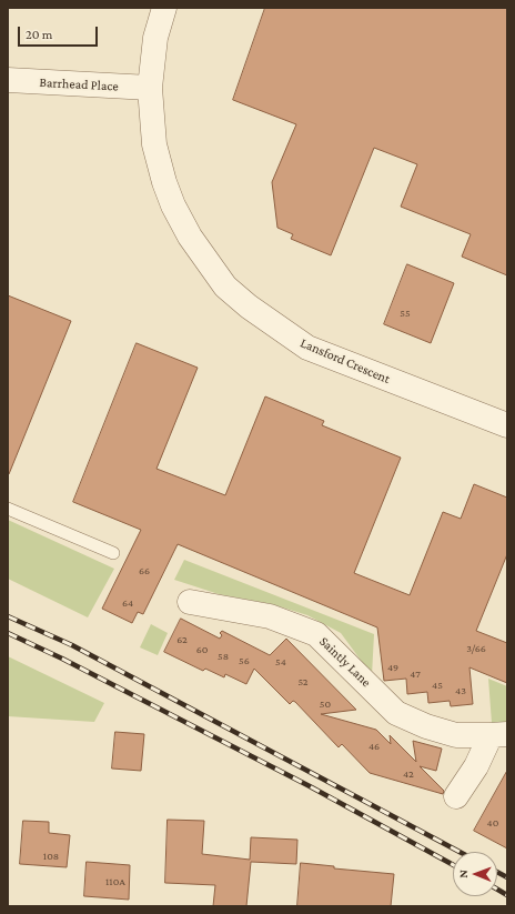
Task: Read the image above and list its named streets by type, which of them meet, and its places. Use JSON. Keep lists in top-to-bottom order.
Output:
{
  "streets": {
    "street": ["Barrhead Place", "Lansford Crescent", "Saintly Lane"]
  },
  "crossings": [
    ["Barrhead Place", "Lansford Crescent"]
  ],
  "house_numbers": [
    "55",
    "66",
    "64",
    "62",
    "3/66",
    "60",
    "58",
    "56",
    "54",
    "49",
    "47",
    "52",
    "45",
    "43",
    "50",
    "46",
    "42",
    "40",
    "108",
    "110A"
  ],
  "scale_bar": "20 m",
  "north": "left"
}
